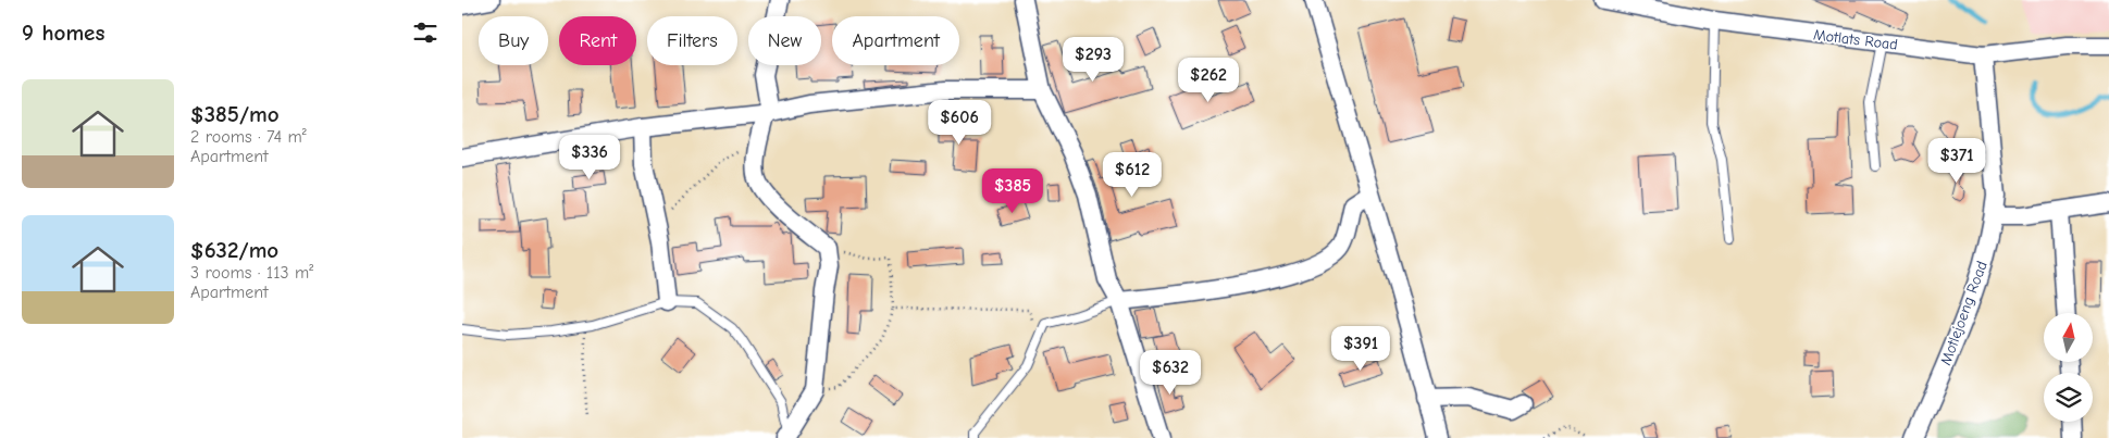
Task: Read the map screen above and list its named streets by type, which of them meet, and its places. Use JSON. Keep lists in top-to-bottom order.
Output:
{
  "streets": {
    "street": ["Motlats Road", "Motlejoeng Road"]
  },
  "crossings": [
    ["Motlats Road", "Motlejoeng Road"]
  ],
  "north": "top",
  "page": {
    "heading": "9 homes",
    "chip": [
      "Buy",
      "Rent",
      "Filters",
      "New",
      "Apartment"
    ],
    "price": [
      "$293",
      "$262",
      "$606",
      "$336",
      "$371",
      "$612",
      "$385",
      "$391",
      "$632"
    ],
    "list": [
      {
        "name": "$385/mo",
        "note": "2 rooms · 74 m² · Apartment"
      },
      {
        "name": "$632/mo",
        "note": "3 rooms · 113 m² · Apartment"
      }
    ]
  }
}
